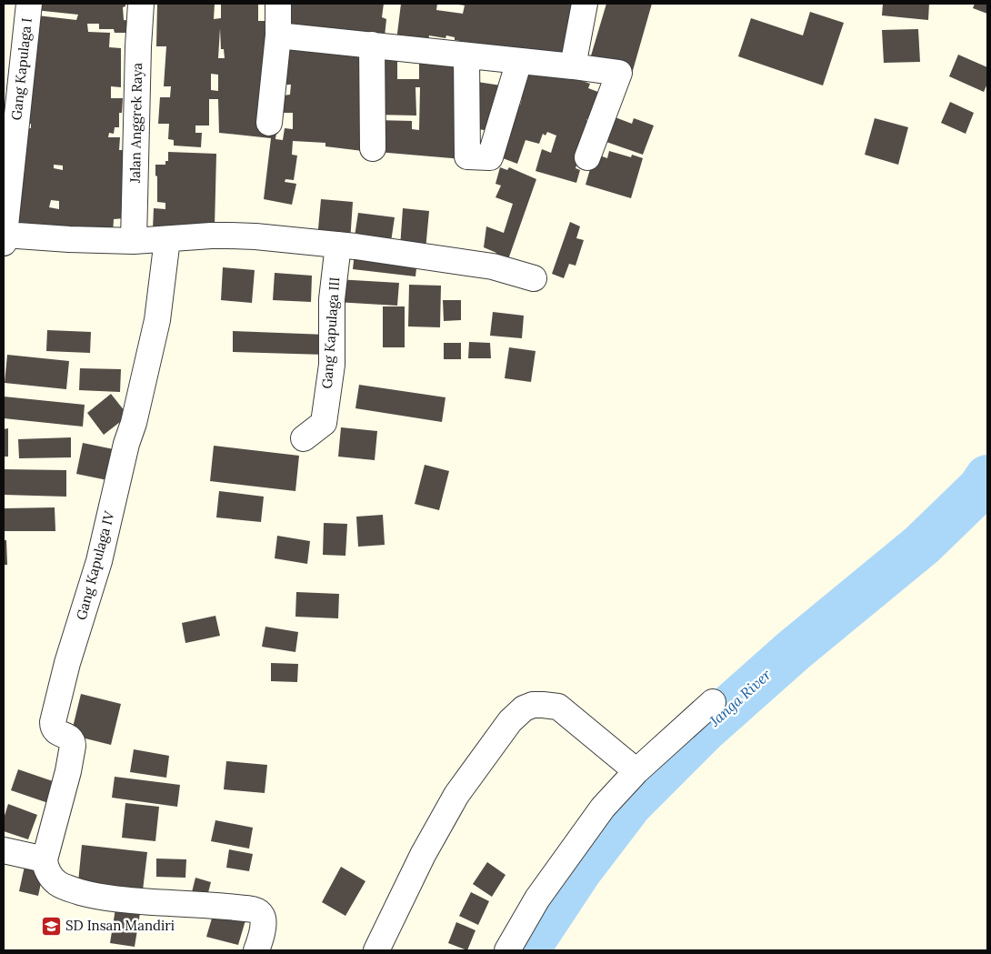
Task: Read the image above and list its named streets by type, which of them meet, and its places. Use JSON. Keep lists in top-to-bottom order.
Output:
{
  "streets": {
    "street": [
      "Gang Kapulaga I",
      "Jalan Anggrek Raya",
      "Gang Kapulaga III",
      "Gang Kapulaga IV"
    ]
  },
  "water": ["Janga River"],
  "places": {
    "school or university": ["SD Insan Mandiri"]
  }
}
